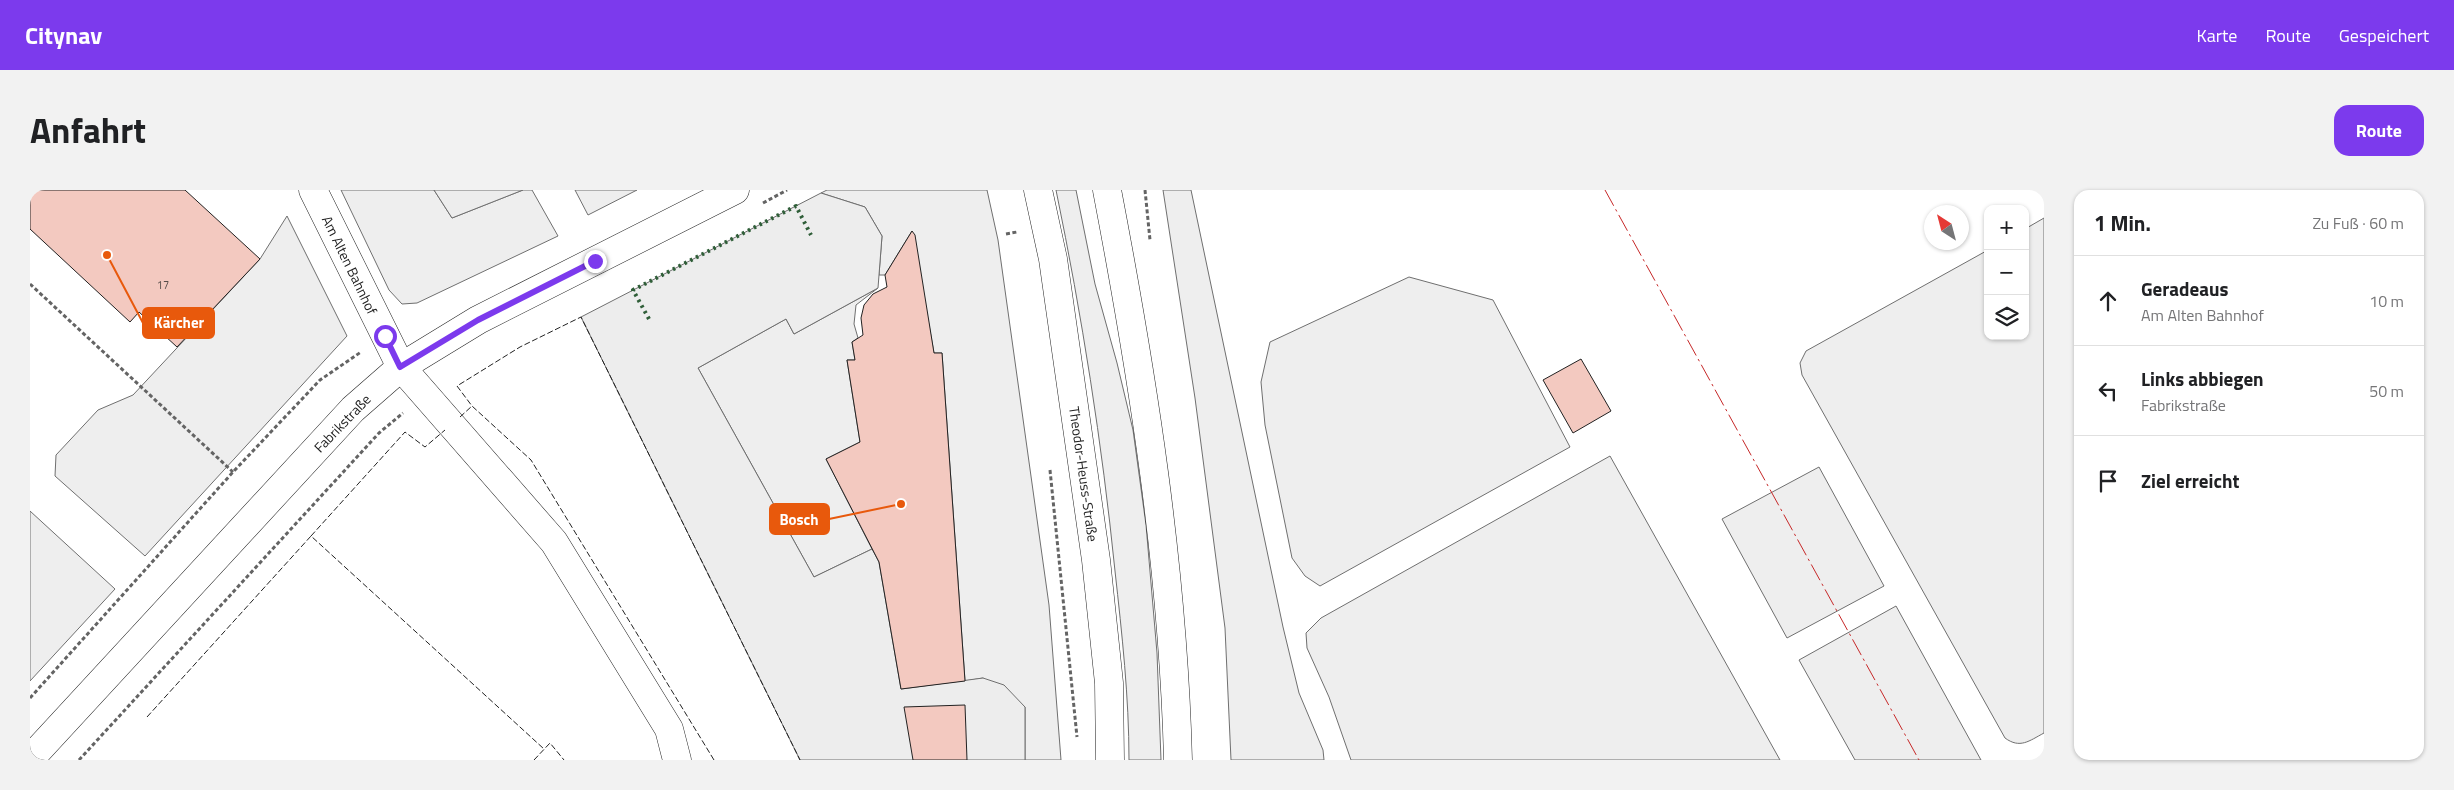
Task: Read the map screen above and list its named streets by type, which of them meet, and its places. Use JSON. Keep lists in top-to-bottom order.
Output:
{
  "streets": {
    "main road": ["Am Alten Bahnhof", "Fabrikstraße", "Theodor-Heuss-Straße"]
  },
  "crossings": [
    ["Am Alten Bahnhof", "Fabrikstraße"]
  ],
  "places": ["Kärcher", "Bosch"],
  "house_numbers": ["17"],
  "north": "top left",
  "page": {
    "header": "Citynav",
    "nav": ["Karte", "Route", "Gespeichert"],
    "title": "Anfahrt",
    "buttons": "Route",
    "heading": ["1 Min.", "Zu Fuß · 60 m"],
    "map_buttons": ["+", "−"],
    "list": [
      ["Geradeaus", "Am Alten Bahnhof", "10 m"],
      ["Links abbiegen", "Fabrikstraße", "50 m"],
      "Ziel erreicht"
    ]
  }
}
